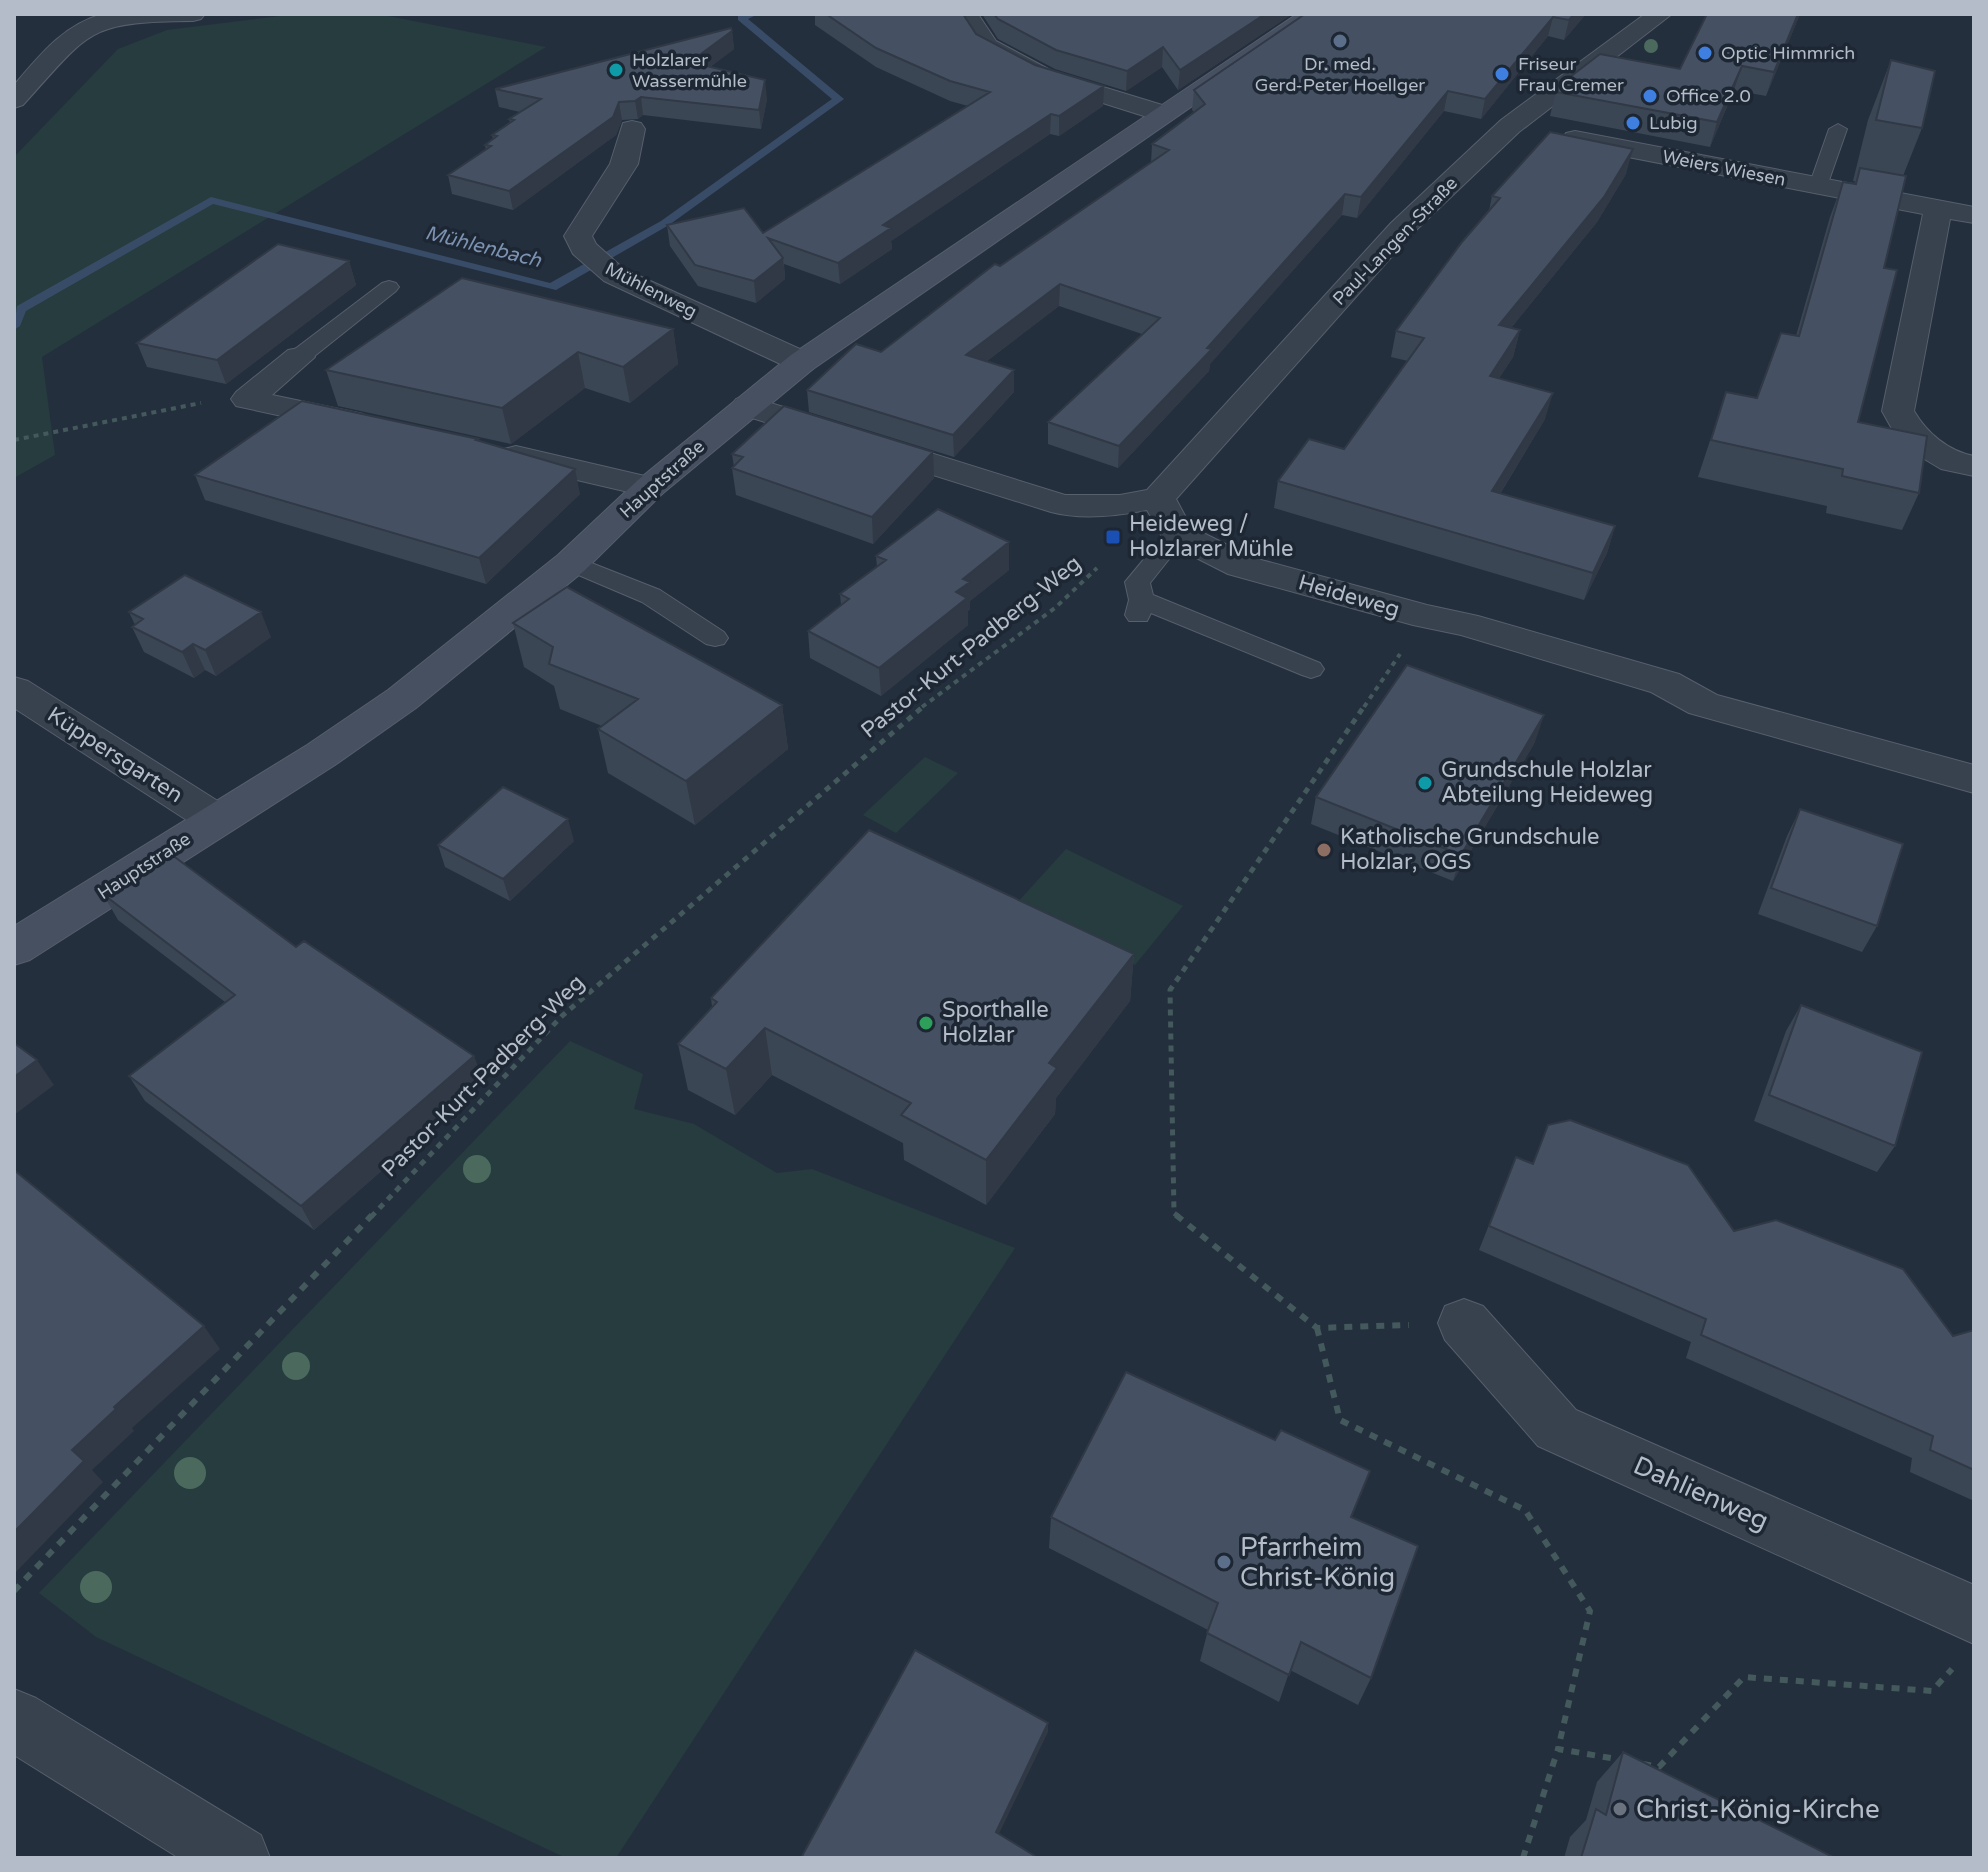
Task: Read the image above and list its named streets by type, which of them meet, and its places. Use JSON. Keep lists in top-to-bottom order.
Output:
{
  "streets": {
    "main road": ["Hauptstraße"],
    "street": [
      "Weiers Wiesen",
      "Paul-Langen-Straße",
      "Mühlenweg",
      "Heideweg",
      "Küppersgarten",
      "Dahlienweg"
    ],
    "path": ["Pastor-Kurt-Padberg-Weg"]
  },
  "crossings": [
    ["Weiers Wiesen", "Paul-Langen-Straße"],
    ["Paul-Langen-Straße", "Pastor-Kurt-Padberg-Weg"],
    ["Mühlenweg", "Hauptstraße"],
    ["Hauptstraße", "Küppersgarten"]
  ],
  "water": ["Mühlenbach"],
  "places": {
    "other": [
      "Dr. med. Gerd-Peter Hoellger",
      "Optic Himmrich",
      "Holzlarer Wassermühle",
      "Friseur Frau Cremer",
      "Office 2.0",
      "Lubig",
      "Grundschule Holzlar Abteilung Heideweg",
      "Katholische Grundschule Holzlar, OGS",
      "Sporthalle Holzlar",
      "Pfarrheim Christ-König",
      "Christ-König-Kirche"
    ],
    "transit": ["Heideweg / Holzlarer Mühle"]
  }
}
